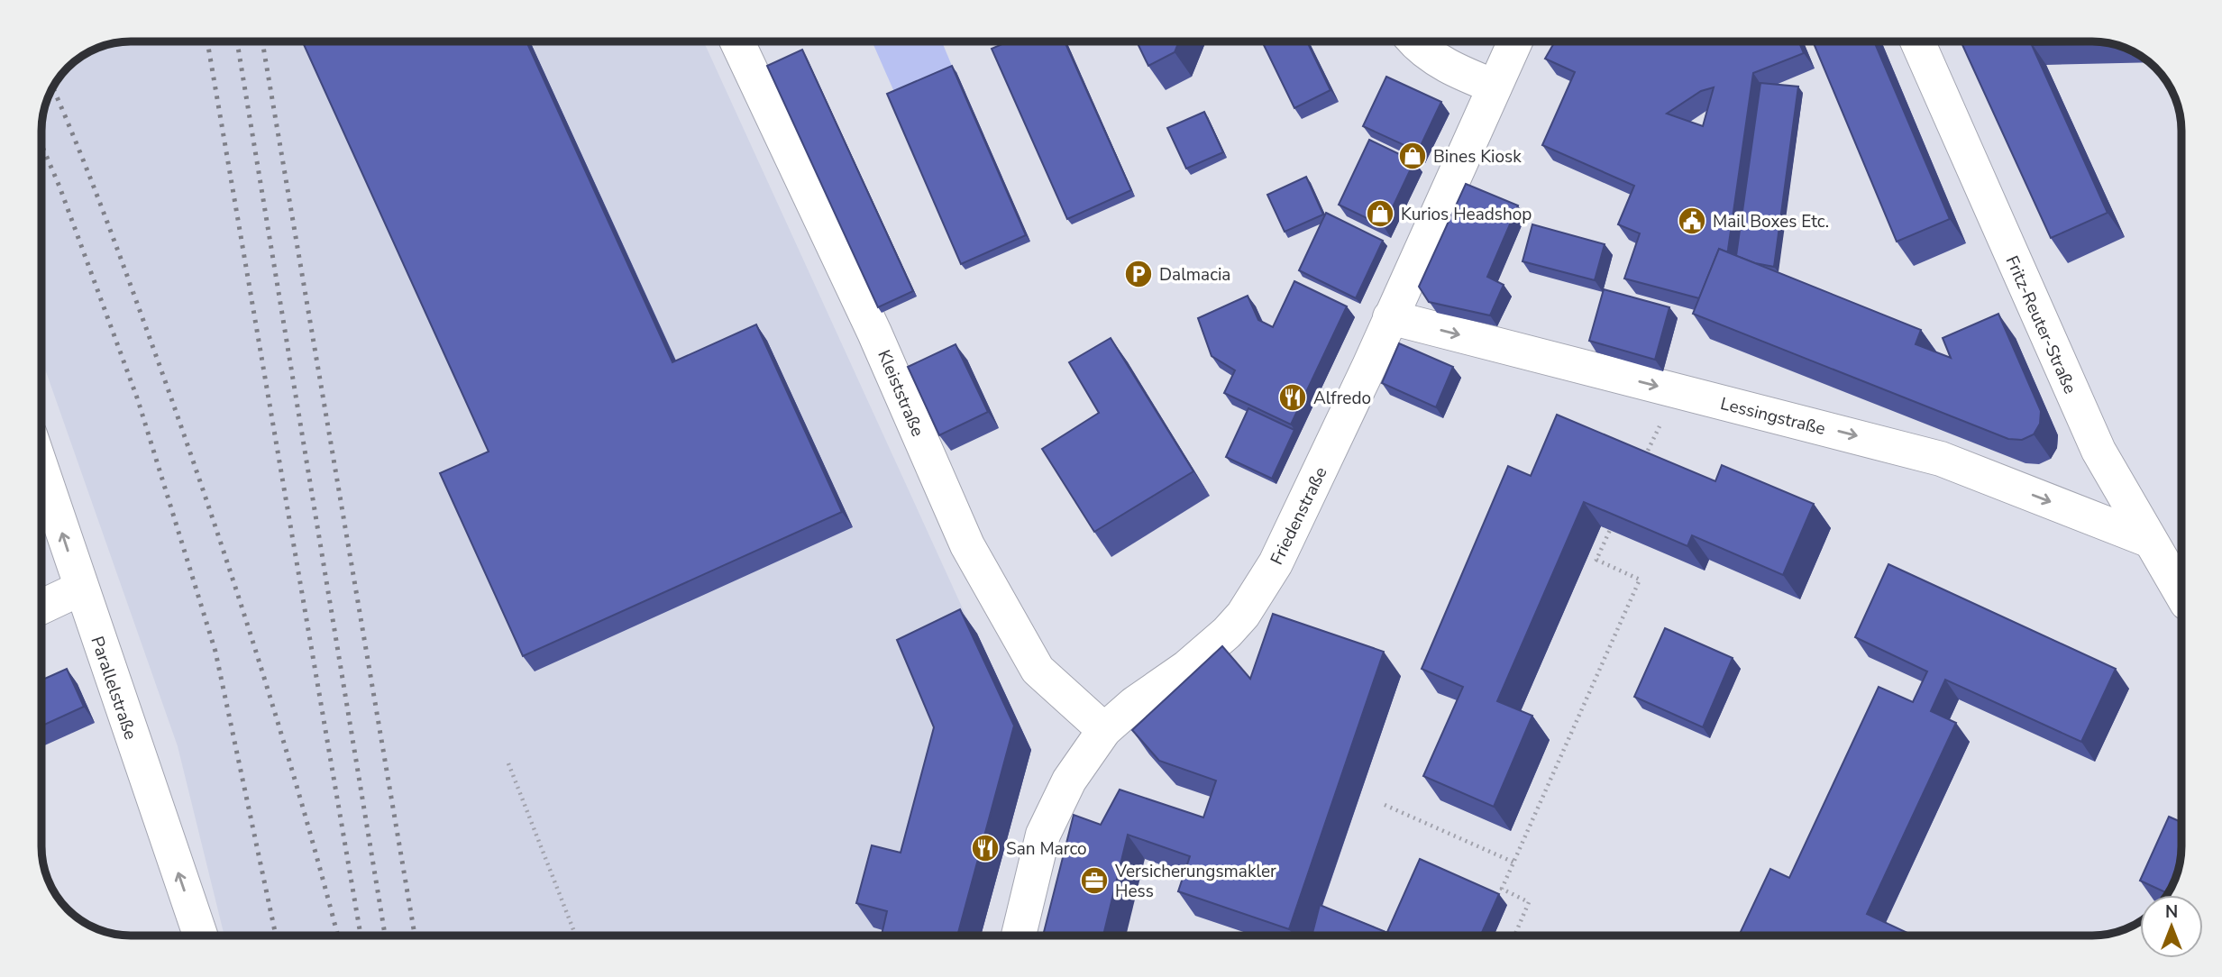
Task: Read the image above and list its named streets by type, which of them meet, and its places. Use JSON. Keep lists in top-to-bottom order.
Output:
{
  "streets": {
    "street": [
      "Fritz-Reuter-Straße",
      "Kleiststraße",
      "Lessingstraße",
      "Friedenstraße",
      "Parallelstraße"
    ]
  },
  "crossings": [
    ["Fritz-Reuter-Straße", "Lessingstraße"],
    ["Kleiststraße", "Friedenstraße"],
    ["Lessingstraße", "Friedenstraße"]
  ],
  "one_way": ["Lessingstraße", "Parallelstraße"],
  "places": {
    "shop": ["Bines Kiosk", "Kurios Headshop"],
    "public building": ["Mail Boxes Etc."],
    "parking": ["Dalmacia"],
    "restaurant": ["Alfredo", "San Marco"],
    "office": ["Versicherungsmakler Hess"]
  },
  "north": "top"
}
